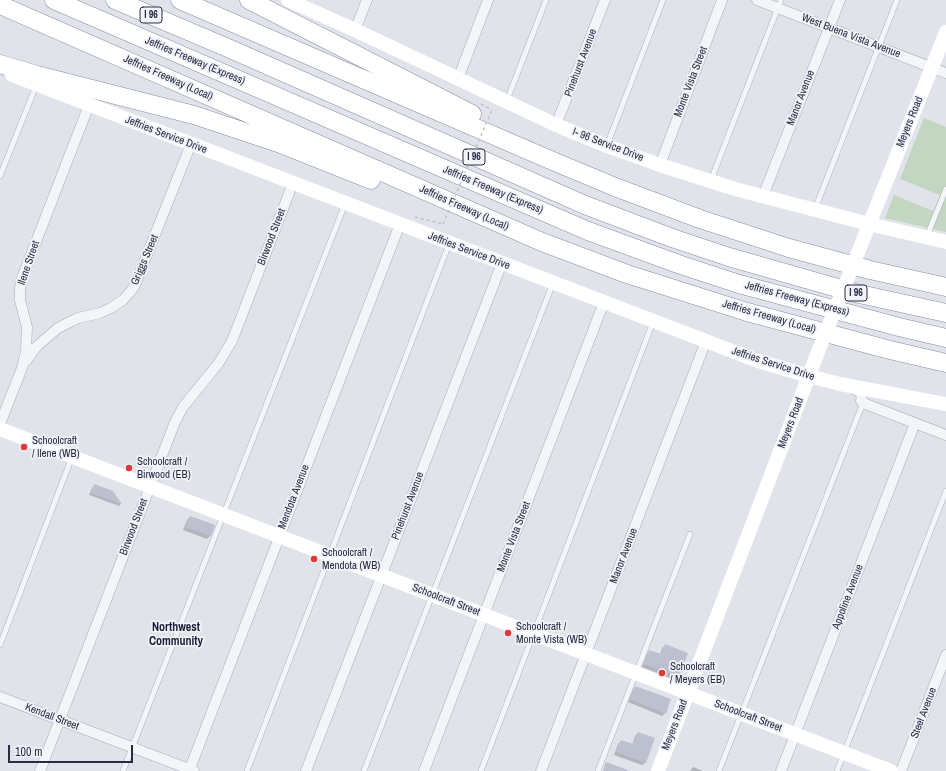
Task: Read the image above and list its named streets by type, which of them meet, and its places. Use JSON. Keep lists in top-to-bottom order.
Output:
{
  "streets": {
    "highway": ["I 96", "Jeffries Freeway (Express)", "Jeffries Freeway (Local)"],
    "street": [
      "West Buena Vista Avenue",
      "Pinehurst Avenue",
      "Monte Vista Street",
      "Manor Avenue",
      "Meyers Road",
      "Jeffries Service Drive",
      "I- 96 Service Drive",
      "Birwood Street",
      "Griggs Street",
      "Ilene Street",
      "Mendota Avenue",
      "Appoline Avenue",
      "Schoolcraft Street",
      "Steel Avenue",
      "Kendall Street"
    ]
  },
  "crossings": [
    ["West Buena Vista Avenue", "Manor Avenue"],
    ["West Buena Vista Avenue", "Meyers Road"],
    ["Pinehurst Avenue", "Jeffries Service Drive"],
    ["Pinehurst Avenue", "I- 96 Service Drive"],
    ["Pinehurst Avenue", "Schoolcraft Street"],
    ["Monte Vista Street", "Jeffries Service Drive"],
    ["Monte Vista Street", "I- 96 Service Drive"],
    ["Monte Vista Street", "Schoolcraft Street"],
    ["Manor Avenue", "Jeffries Service Drive"],
    ["Manor Avenue", "I- 96 Service Drive"],
    ["Manor Avenue", "Schoolcraft Street"],
    ["Meyers Road", "Jeffries Service Drive"],
    ["Meyers Road", "I- 96 Service Drive"],
    ["Meyers Road", "Schoolcraft Street"],
    ["Jeffries Service Drive", "Birwood Street"],
    ["Jeffries Service Drive", "Griggs Street"],
    ["Jeffries Service Drive", "Ilene Street"],
    ["Jeffries Service Drive", "Mendota Avenue"],
    ["Birwood Street", "Schoolcraft Street"],
    ["Birwood Street", "Kendall Street"],
    ["Griggs Street", "Ilene Street"],
    ["Mendota Avenue", "Schoolcraft Street"],
    ["Mendota Avenue", "Kendall Street"],
    ["Appoline Avenue", "Schoolcraft Street"]
  ],
  "districts": ["Northwest Community"],
  "places": [
    "Schoolcraft / Ilene (WB)",
    "Schoolcraft / Birwood (EB)",
    "Schoolcraft / Mendota (WB)",
    "Schoolcraft / Monte Vista (WB)",
    "Schoolcraft / Meyers (EB)"
  ],
  "scale_bar": "100 m"
}
